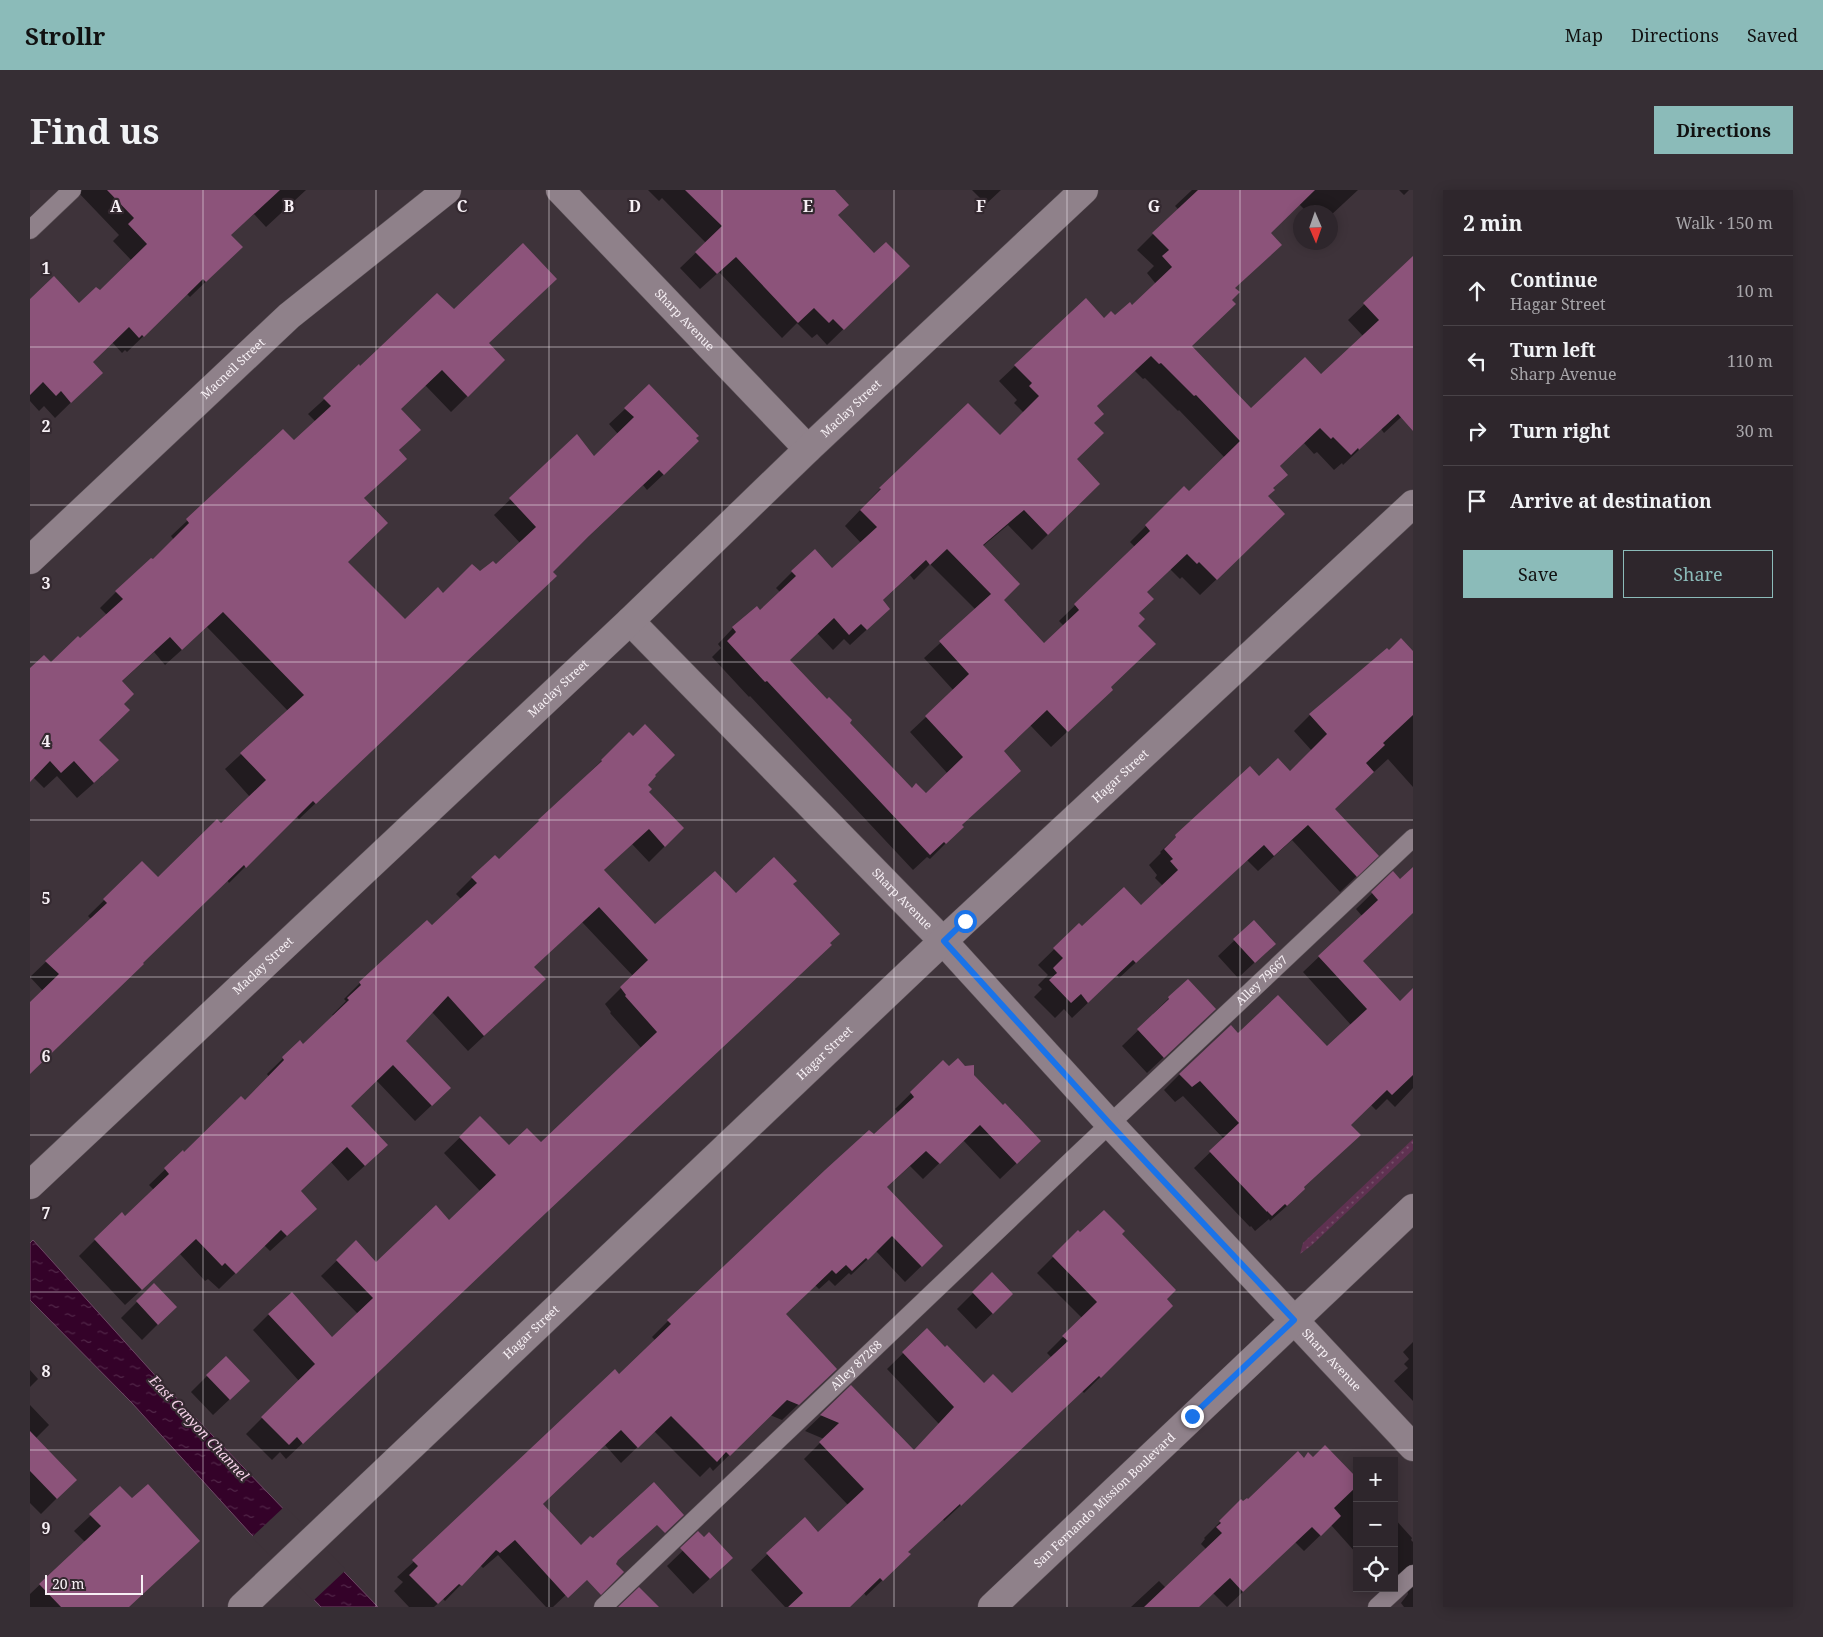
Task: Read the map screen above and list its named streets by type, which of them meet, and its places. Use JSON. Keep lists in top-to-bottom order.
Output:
{
  "streets": {
    "street": [
      "Sharp Avenue",
      "Macneil Street",
      "Maclay Street",
      "Hagar Street",
      "San Fernando Mission Boulevard"
    ],
    "lane": ["Alley 79667", "Alley 87268"]
  },
  "crossings": [
    ["Sharp Avenue", "Maclay Street"],
    ["Sharp Avenue", "Hagar Street"],
    ["Sharp Avenue", "Alley 79667"],
    ["Sharp Avenue", "Alley 87268"],
    ["Sharp Avenue", "San Fernando Mission Boulevard"],
    ["Alley 79667", "Alley 87268"]
  ],
  "water": ["East Canyon Channel"],
  "scale_bar": "20 m",
  "north": "bottom",
  "page": {
    "header": "Strollr",
    "nav": ["Map", "Directions", "Saved"],
    "buttons": [
      "Directions",
      ["Save", "Share"]
    ],
    "title": "Find us",
    "heading": ["2 min", "Walk · 150 m"],
    "list": [
      ["Continue", "Hagar Street", "10 m"],
      ["Turn left", "Sharp Avenue", "110 m"],
      ["Turn right", "30 m"],
      "Arrive at destination"
    ],
    "map_buttons": ["+", "−"],
    "scale": "20 m"
  },
  "grid": {
    "columns": [
      "A",
      "B",
      "C",
      "D",
      "E",
      "F",
      "G"
    ],
    "rows": [
      "1",
      "2",
      "3",
      "4",
      "5",
      "6",
      "7",
      "8",
      "9"
    ]
  }
}
